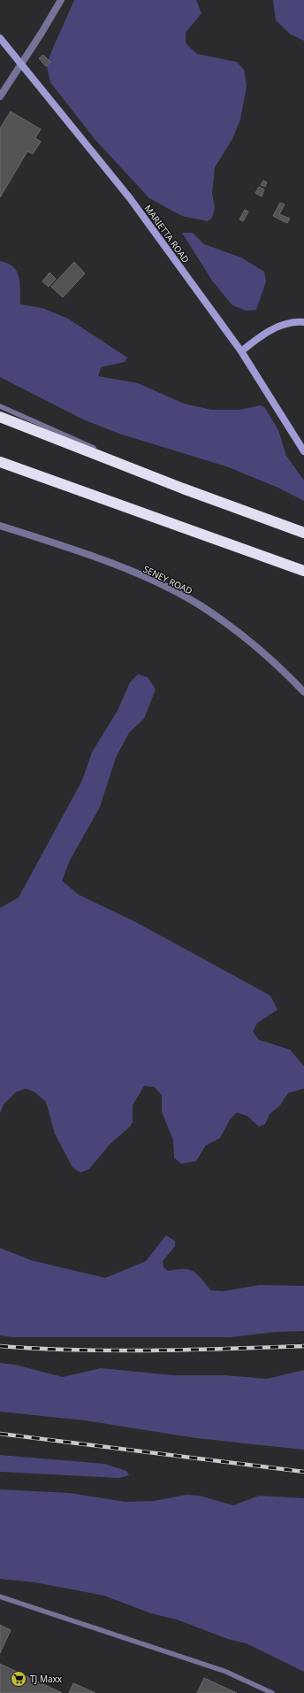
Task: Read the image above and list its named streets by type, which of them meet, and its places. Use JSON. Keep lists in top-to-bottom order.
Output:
{
  "streets": {
    "street": ["MARIETTA ROAD", "SENEY ROAD"]
  },
  "places": {
    "supermarket": ["TJ Maxx"]
  }
}
